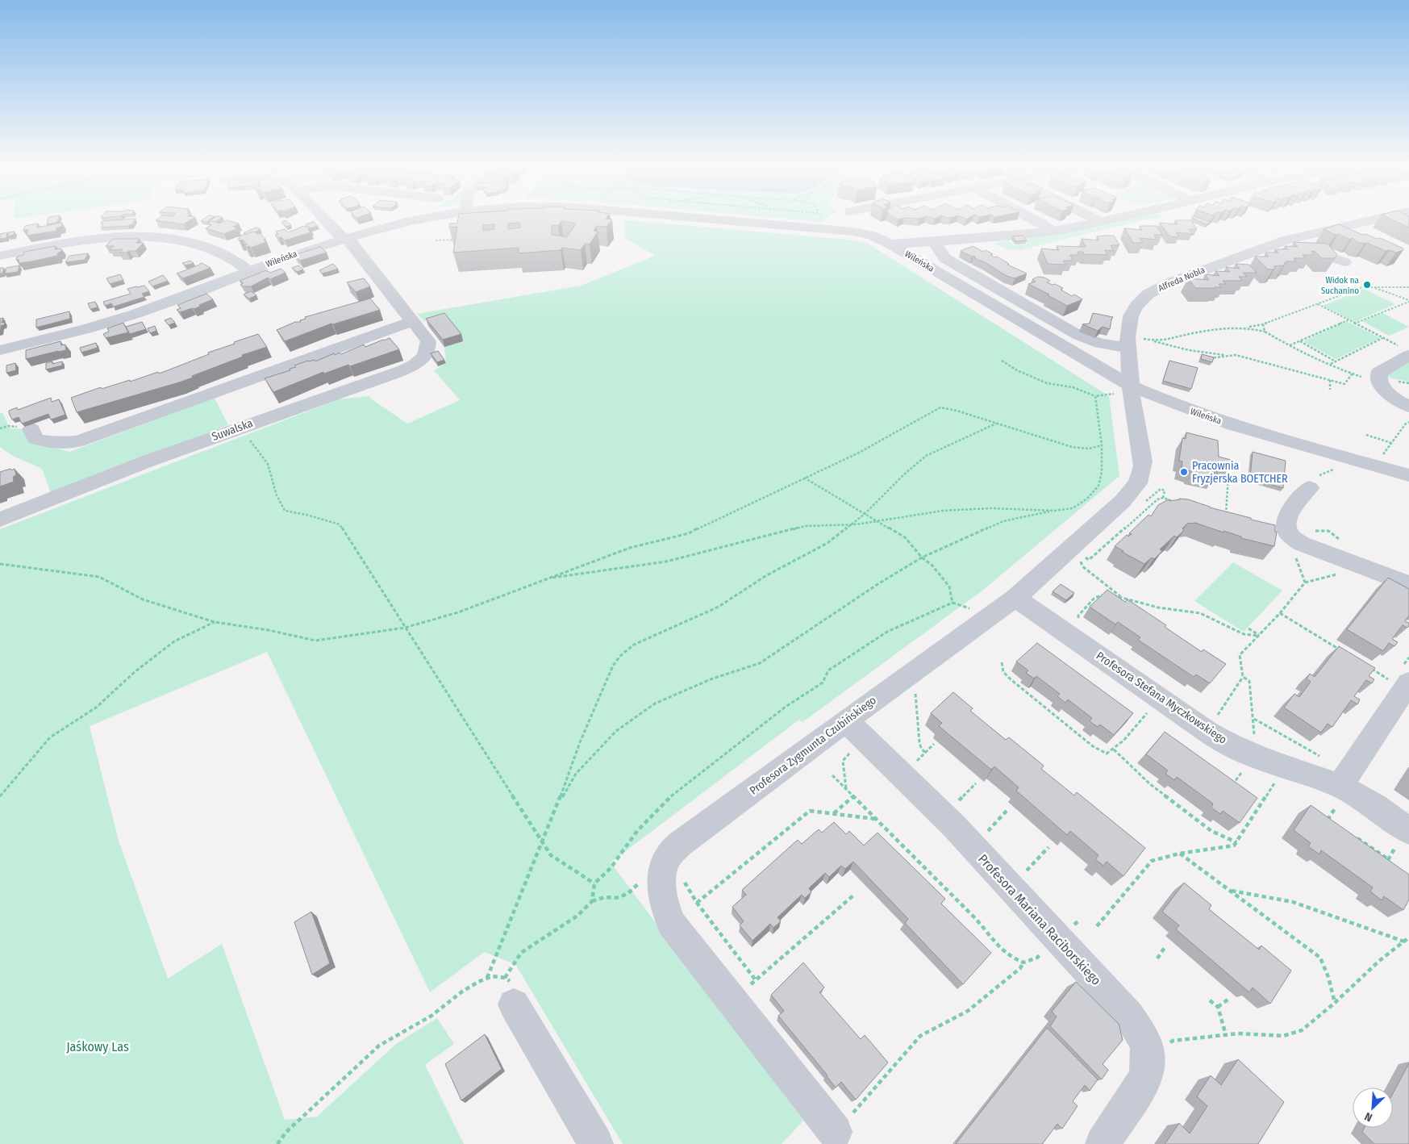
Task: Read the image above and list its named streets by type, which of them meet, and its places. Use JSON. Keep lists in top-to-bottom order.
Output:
{
  "streets": {
    "street": [
      "Wileńska",
      "Alfreda Nobla",
      "Suwalska",
      "Profesora Stefana Myczkowskiego",
      "Profesora Zygmunta Czubińskiego",
      "Profesora Mariana Raciborskiego"
    ]
  },
  "crossings": [
    ["Wileńska", "Alfreda Nobla"],
    ["Wileńska", "Suwalska"],
    ["Wileńska", "Profesora Zygmunta Czubińskiego"],
    ["Alfreda Nobla", "Profesora Zygmunta Czubińskiego"],
    ["Profesora Stefana Myczkowskiego", "Profesora Zygmunta Czubińskiego"],
    ["Profesora Zygmunta Czubińskiego", "Profesora Mariana Raciborskiego"]
  ],
  "parks": ["Jaśkowy Las"],
  "places": ["Widok na Suchanino", "Pracownia Fryzjerska BOETCHER"],
  "north": "bottom left"
}
